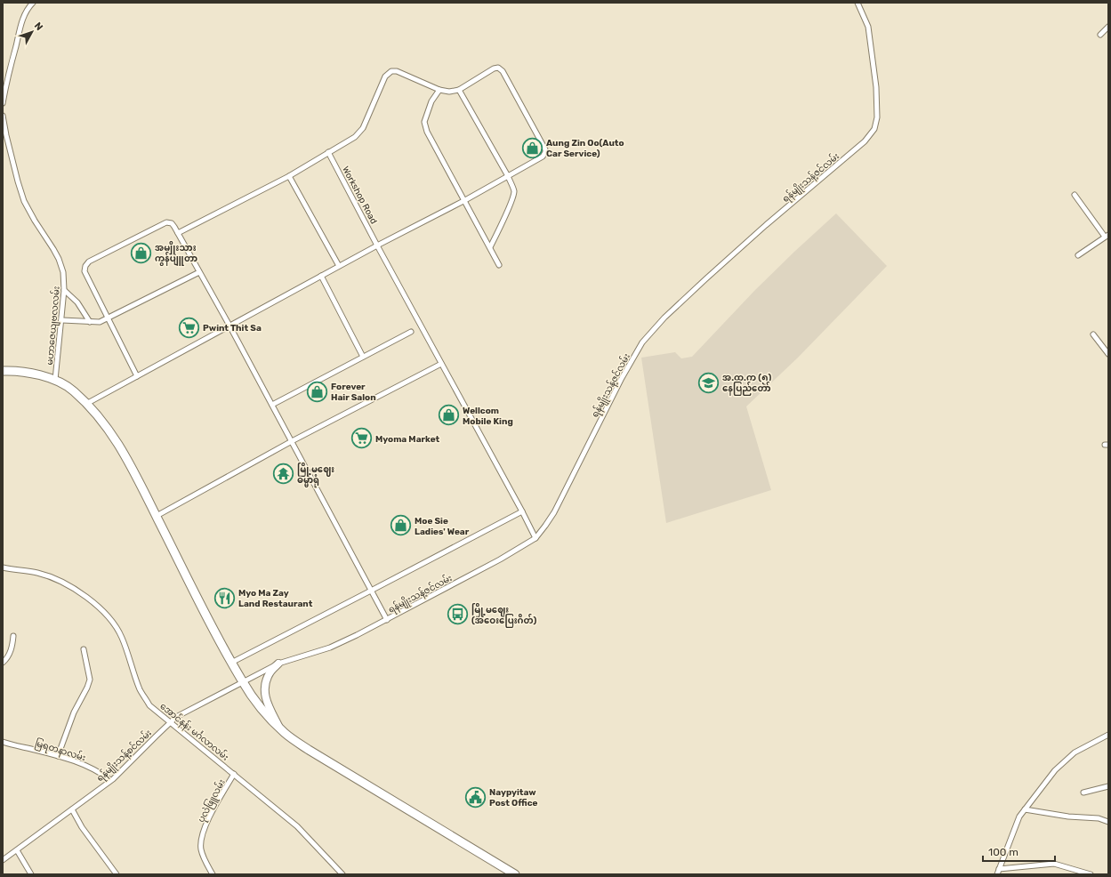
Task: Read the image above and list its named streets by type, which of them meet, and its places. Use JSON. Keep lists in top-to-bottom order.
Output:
{
  "streets": {
    "street": [
      "ရန်မျိုးသန့်ဇင်လမ်း",
      "Workshop Road",
      "မဟာဇေယျဗလလမ်း",
      "အောင်နန်း မင်္ဂလာလမ်း",
      "မြရတနာလမ်း",
      "ရန်မျိုးသန့်စင်လမ်း",
      "ပုလဲဖြူလမ်း"
    ]
  },
  "crossings": [
    ["ရန်မျိုးသန့်ဇင်လမ်း", "Workshop Road"],
    ["ရန်မျိုးသန့်ဇင်လမ်း", "ရန်မျိုးသန့်စင်လမ်း"],
    ["အောင်နန်း မင်္ဂလာလမ်း", "ရန်မျိုးသန့်စင်လမ်း"],
    ["အောင်နန်း မင်္ဂလာလမ်း", "ပုလဲဖြူလမ်း"],
    ["မြရတနာလမ်း", "ရန်မျိုးသန့်စင်လမ်း"]
  ],
  "places": {
    "shop": [
      "Aung Zin Oo(Auto Car Service)",
      "အမျိုးသား ကွန်ပျူတာ",
      "Forever Hair Salon",
      "Wellcom Mobile King",
      "Moe Sie Ladies' Wear"
    ],
    "supermarket": ["Pwint Thit Sa", "Myoma Market"],
    "school or university": ["အ.ထ.က (၅) နေပြည်တော်"],
    "temple": ["မြို့မဈေး ဓမ္မာရုံ"],
    "restaurant": ["Myo Ma Zay Land Restaurant"],
    "bus stop": ["မြို့မဈေး (အဝေးပြေးဂိတ်)"],
    "public building": ["Naypyitaw Post Office"]
  },
  "scale_bar": "100 m",
  "north": "top right"
}
